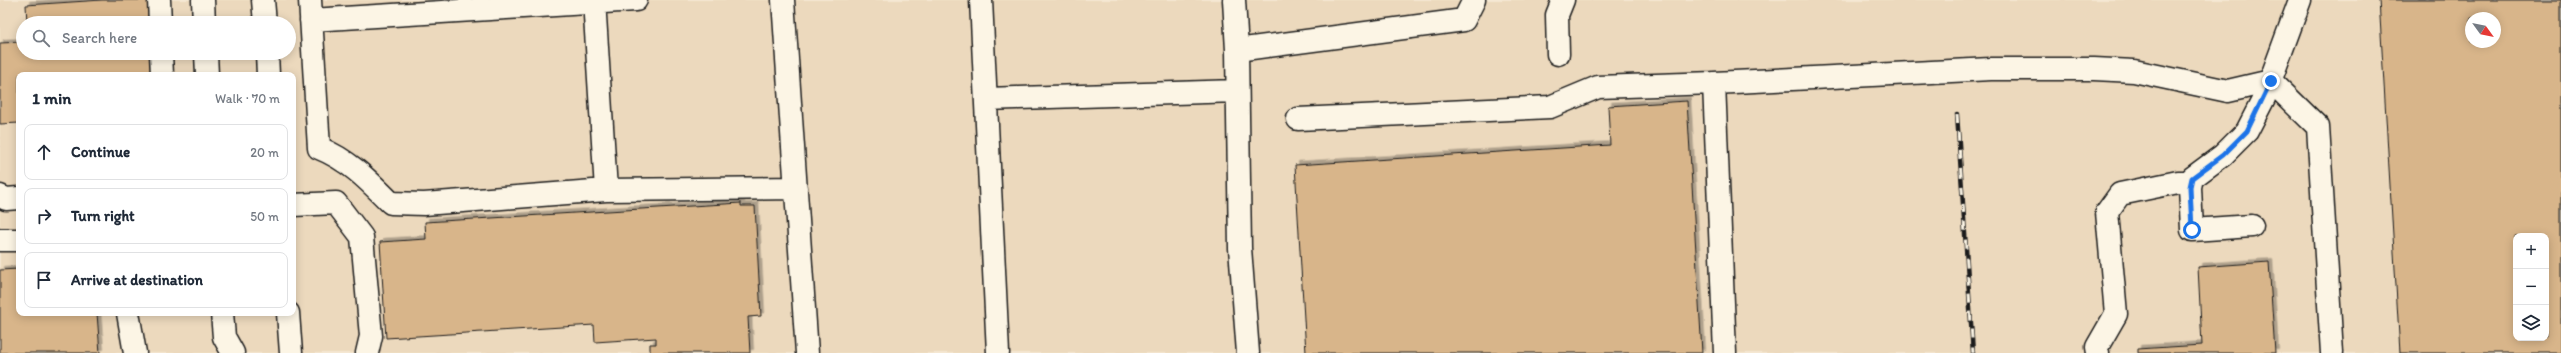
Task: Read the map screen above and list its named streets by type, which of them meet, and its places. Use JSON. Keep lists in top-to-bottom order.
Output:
{
  "north": "bottom right",
  "page": {
    "search": "Search here",
    "heading": ["1 min", "Walk · 70 m"],
    "list": [
      ["Continue", "20 m"],
      ["Turn right", "50 m"],
      "Arrive at destination"
    ],
    "map_buttons": ["+", "−"]
  }
}
